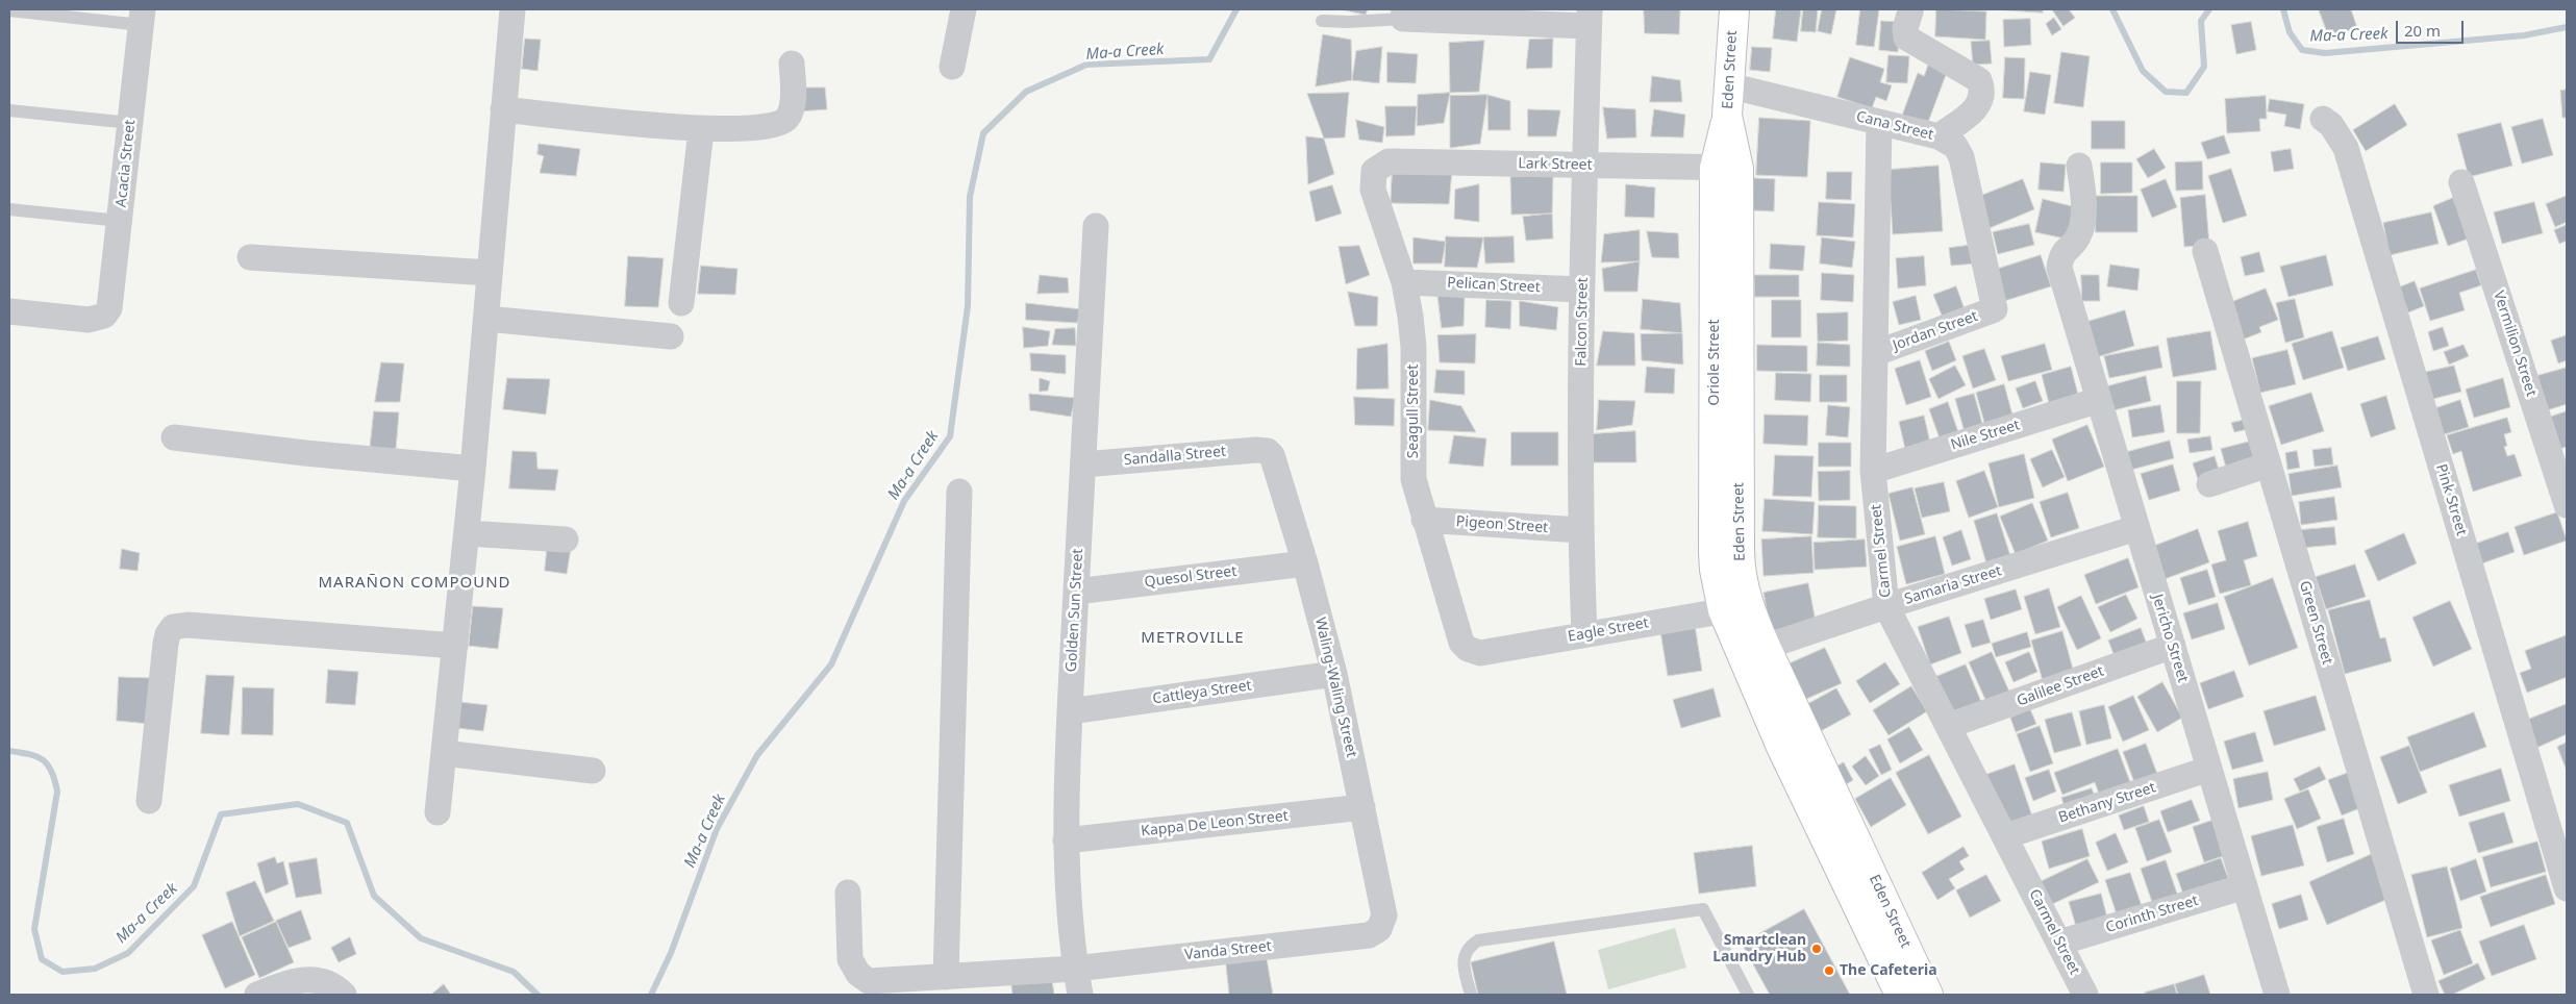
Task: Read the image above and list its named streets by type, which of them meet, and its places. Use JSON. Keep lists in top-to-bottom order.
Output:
{
  "streets": {
    "main road": ["Eden Street"],
    "street": [
      "Cana Street",
      "Acacia Street",
      "Lark Street",
      "Pelican Street",
      "Falcon Street",
      "Jordan Street",
      "Vermilion Street",
      "Seagull Street",
      "Nile Street",
      "Sandalla Street",
      "Pink Street",
      "Pigeon Street",
      "Carmel Street",
      "Quesol Street",
      "Samaria Street",
      "Golden Sun Street",
      "Green Street",
      "Eagle Street",
      "Jericho Street",
      "Galilee Street",
      "Waling-Waling Street",
      "Cattleya Street",
      "Bethany Street",
      "Kappa De Leon Street",
      "Corinth Street",
      "Vanda Street"
    ]
  },
  "crossings": [
    ["Eden Street", "Cana Street"],
    ["Eden Street", "Lark Street"],
    ["Eden Street", "Samaria Street"],
    ["Eden Street", "Eagle Street"],
    ["Cana Street", "Jordan Street"],
    ["Cana Street", "Carmel Street"],
    ["Lark Street", "Falcon Street"],
    ["Lark Street", "Seagull Street"],
    ["Pelican Street", "Falcon Street"],
    ["Pelican Street", "Seagull Street"],
    ["Falcon Street", "Pigeon Street"],
    ["Falcon Street", "Eagle Street"],
    ["Jordan Street", "Carmel Street"],
    ["Seagull Street", "Pigeon Street"],
    ["Seagull Street", "Eagle Street"],
    ["Nile Street", "Carmel Street"],
    ["Nile Street", "Jericho Street"],
    ["Sandalla Street", "Golden Sun Street"],
    ["Sandalla Street", "Waling-Waling Street"],
    ["Carmel Street", "Samaria Street"],
    ["Carmel Street", "Galilee Street"],
    ["Carmel Street", "Bethany Street"],
    ["Carmel Street", "Corinth Street"],
    ["Quesol Street", "Golden Sun Street"],
    ["Quesol Street", "Waling-Waling Street"],
    ["Samaria Street", "Jericho Street"],
    ["Golden Sun Street", "Cattleya Street"],
    ["Golden Sun Street", "Kappa De Leon Street"],
    ["Golden Sun Street", "Vanda Street"],
    ["Jericho Street", "Galilee Street"],
    ["Jericho Street", "Bethany Street"],
    ["Jericho Street", "Corinth Street"],
    ["Waling-Waling Street", "Cattleya Street"],
    ["Waling-Waling Street", "Kappa De Leon Street"],
    ["Waling-Waling Street", "Vanda Street"]
  ],
  "districts": ["MARAÑON COMPOUND", "METROVILLE"],
  "water": ["Ma-a Creek"],
  "places": ["Smartclean Laundry Hub", "The Cafeteria"],
  "scale_bar": "20 m"
}
